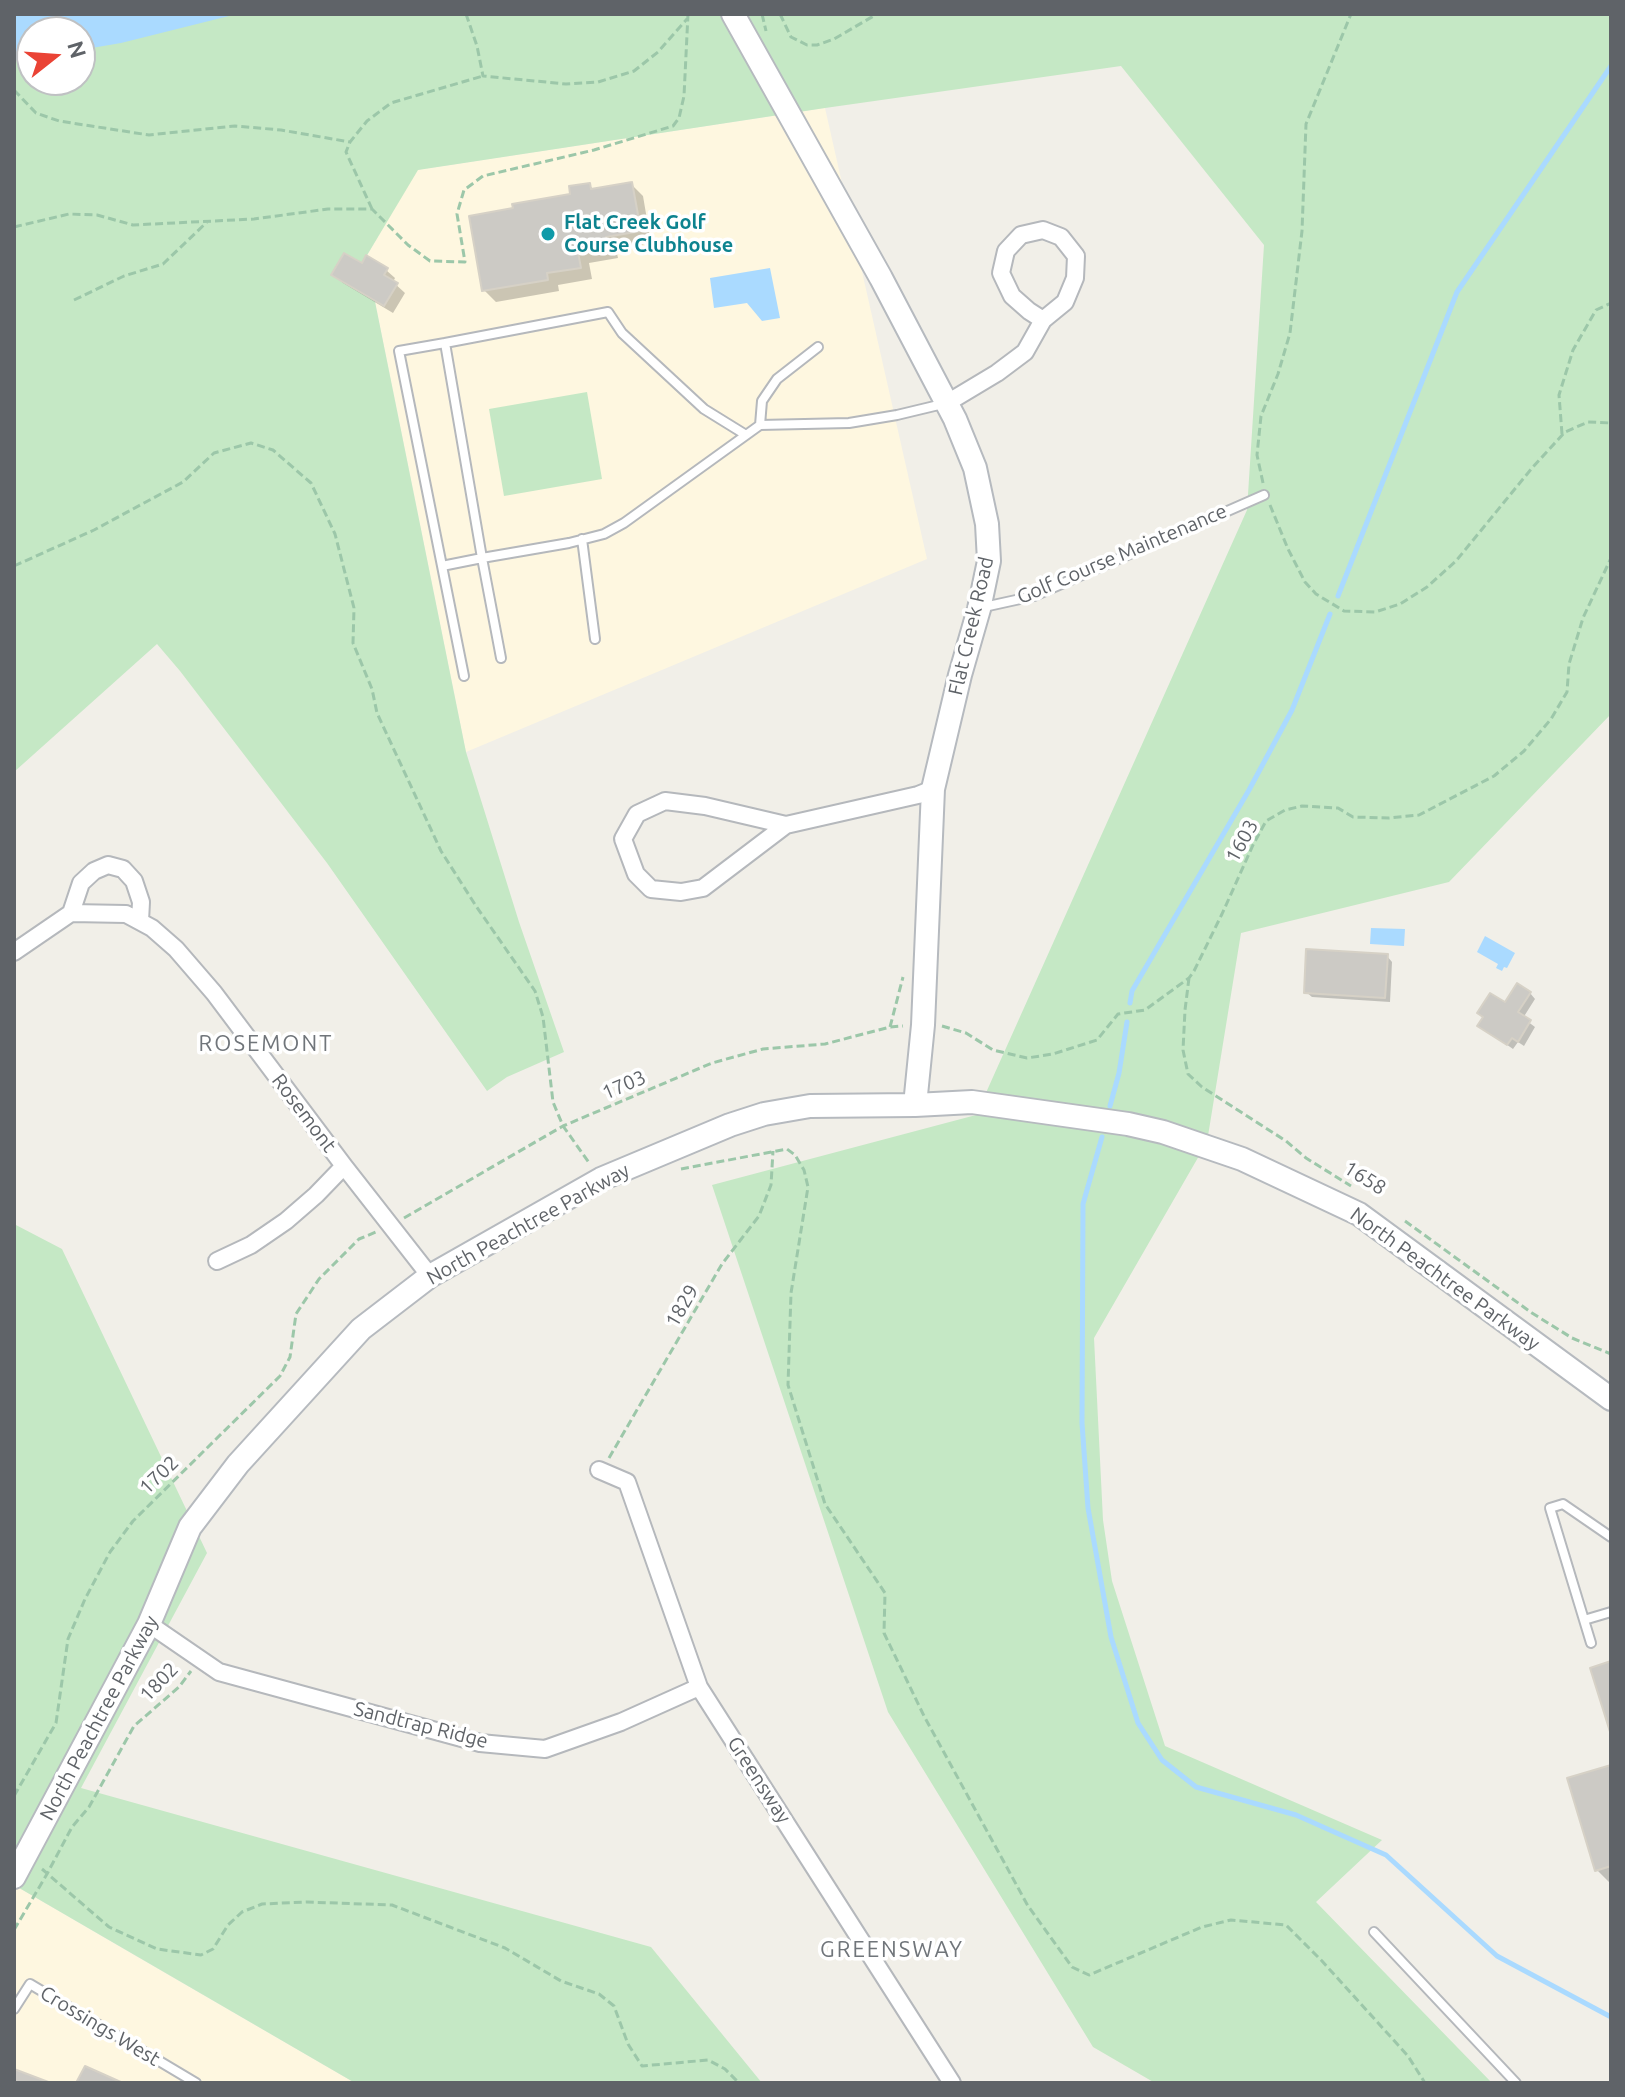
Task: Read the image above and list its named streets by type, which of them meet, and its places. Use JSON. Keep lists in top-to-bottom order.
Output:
{
  "streets": {
    "street": [
      "Flat Creek Road",
      "Rosemont",
      "North Peachtree Parkway",
      "Sandtrap Ridge",
      "Greensway"
    ],
    "lane": ["Golf Course Maintenance", "Crossings West"],
    "path": [
      "1603",
      "1703",
      "1658",
      "1829",
      "1702",
      "1802"
    ]
  },
  "crossings": [
    ["Golf Course Maintenance", "Flat Creek Road"],
    ["Flat Creek Road", "1603"],
    ["Flat Creek Road", "North Peachtree Parkway"],
    ["1603", "1703"],
    ["1603", "1658"],
    ["1703", "Rosemont"],
    ["1703", "1702"],
    ["Rosemont", "North Peachtree Parkway"],
    ["Rosemont", "1702"],
    ["North Peachtree Parkway", "Sandtrap Ridge"],
    ["1829", "Greensway"],
    ["1802", "Sandtrap Ridge"],
    ["Sandtrap Ridge", "Greensway"]
  ],
  "districts": ["ROSEMONT", "GREENSWAY"],
  "places": ["Flat Creek Golf Course Clubhouse"],
  "north": "right"
}
